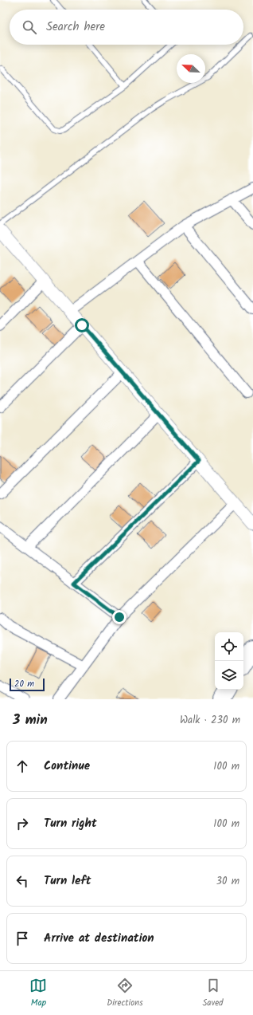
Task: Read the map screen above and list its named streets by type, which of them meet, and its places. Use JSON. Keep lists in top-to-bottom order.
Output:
{
  "scale_bar": "20 m",
  "north": "top left",
  "page": {
    "search": "Search here",
    "scale": "20 m",
    "heading": ["3 min", "Walk · 230 m"],
    "list": [
      ["Continue", "100 m"],
      ["Turn right", "100 m"],
      ["Turn left", "30 m"],
      "Arrive at destination"
    ],
    "nav": ["Map", "Directions", "Saved"]
  }
}
